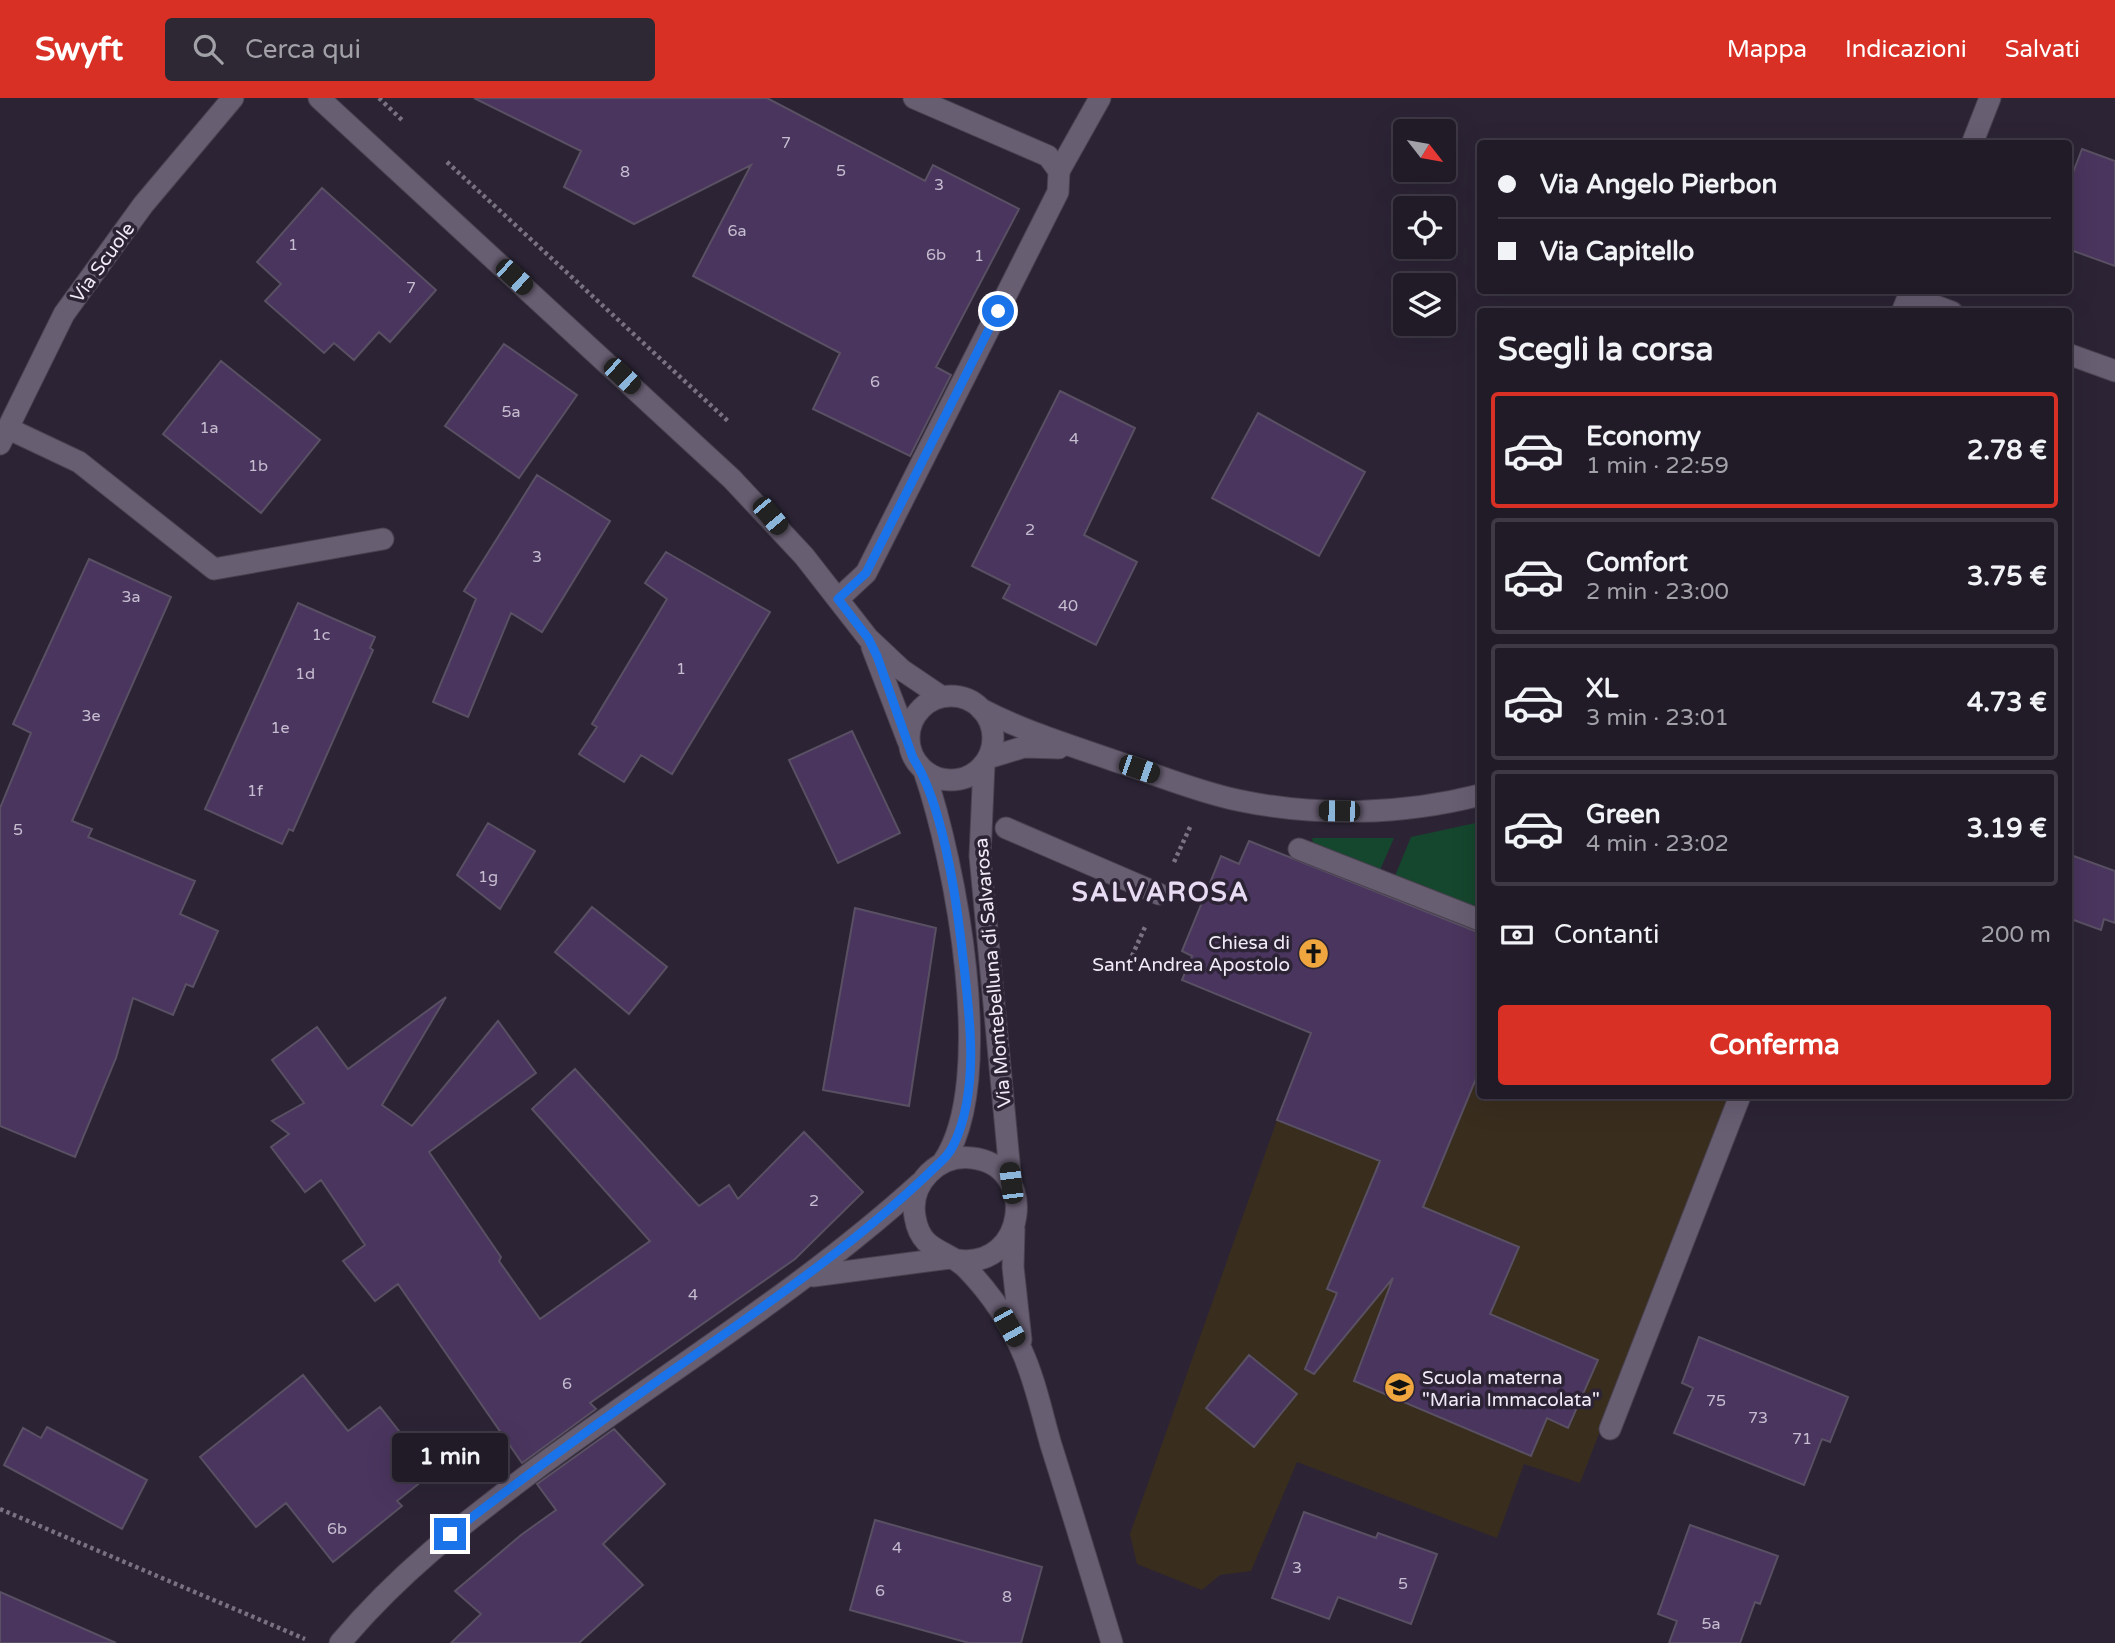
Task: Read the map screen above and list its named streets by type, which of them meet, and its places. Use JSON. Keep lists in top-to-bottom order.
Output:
{
  "streets": {
    "street": ["Via Scuole", "Via Montebelluna di Salvarosa"]
  },
  "districts": ["SALVAROSA"],
  "places": {
    "church": ["Chiesa di Sant'Andrea Apostolo"],
    "school or university": ["Scuola materna \"Maria Immacolata\""]
  },
  "house_numbers": [
    "7",
    "5",
    "8",
    "3",
    "6a",
    "1",
    "6b",
    "1",
    "7",
    "6",
    "5a",
    "1a",
    "4",
    "1b",
    "2",
    "3",
    "3a",
    "40",
    "1c",
    "1",
    "1d",
    "3e",
    "1e",
    "1f",
    "5",
    "1g",
    "2",
    "4",
    "6",
    "75",
    "73",
    "71",
    "6b",
    "4",
    "3",
    "5",
    "6",
    "8",
    "5a"
  ],
  "north": "bottom right",
  "page": {
    "header": "Swyft",
    "search": "Cerca qui",
    "nav": ["Mappa", "Indicazioni", "Salvati"],
    "banner": ["Via Angelo Pierbon", "Via Capitello"],
    "heading": "Scegli la corsa",
    "list": [
      {
        "name": "Economy",
        "note": "1 min · 22:59",
        "value": "2.78 €"
      },
      {
        "name": "Comfort",
        "note": "2 min · 23:00",
        "value": "3.75 €"
      },
      {
        "name": "XL",
        "note": "3 min · 23:01",
        "value": "4.73 €"
      },
      {
        "name": "Green",
        "note": "4 min · 23:02",
        "value": "3.19 €"
      }
    ],
    "pay": ["Contanti", "200 m"],
    "buttons": "Conferma",
    "bubble": "1 min"
  }
}
